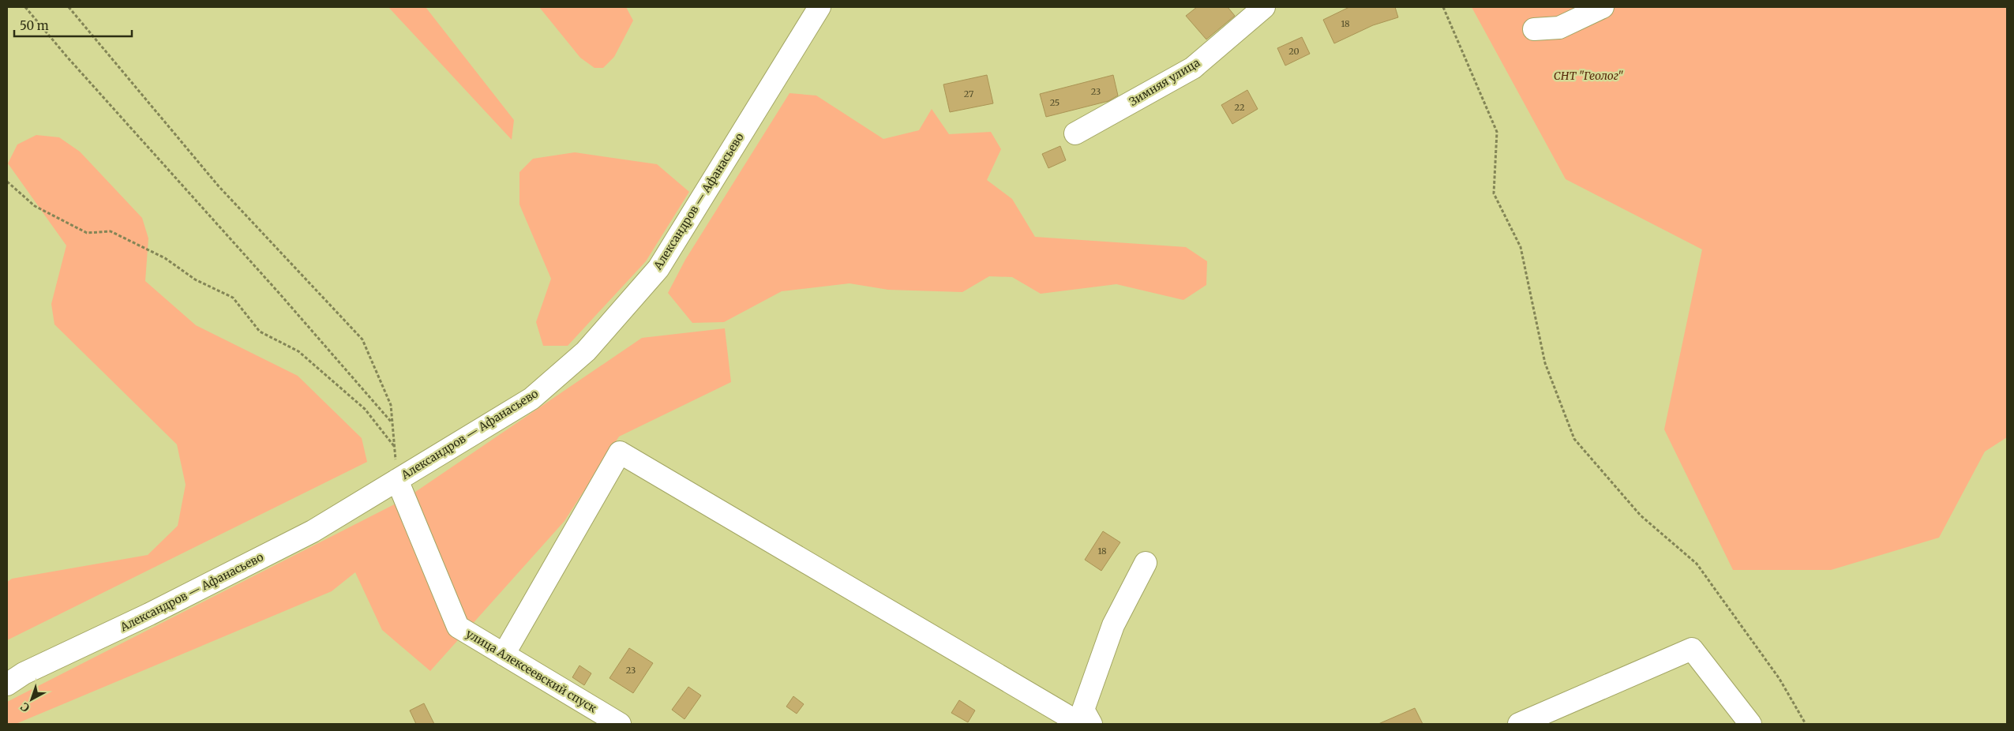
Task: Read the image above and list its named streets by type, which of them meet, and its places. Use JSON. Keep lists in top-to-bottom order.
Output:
{
  "streets": {
    "street": ["Зимняя улица", "Александров — Афанасьево", "улица Алексеевский спуск"]
  },
  "crossings": [
    ["Александров — Афанасьево", "улица Алексеевский спуск"]
  ],
  "parks": ["СНТ \"Геолог\""],
  "house_numbers": [
    "18",
    "20",
    "23",
    "27",
    "25",
    "22",
    "18",
    "23"
  ],
  "scale_bar": "50 m",
  "north": "bottom left"
}
